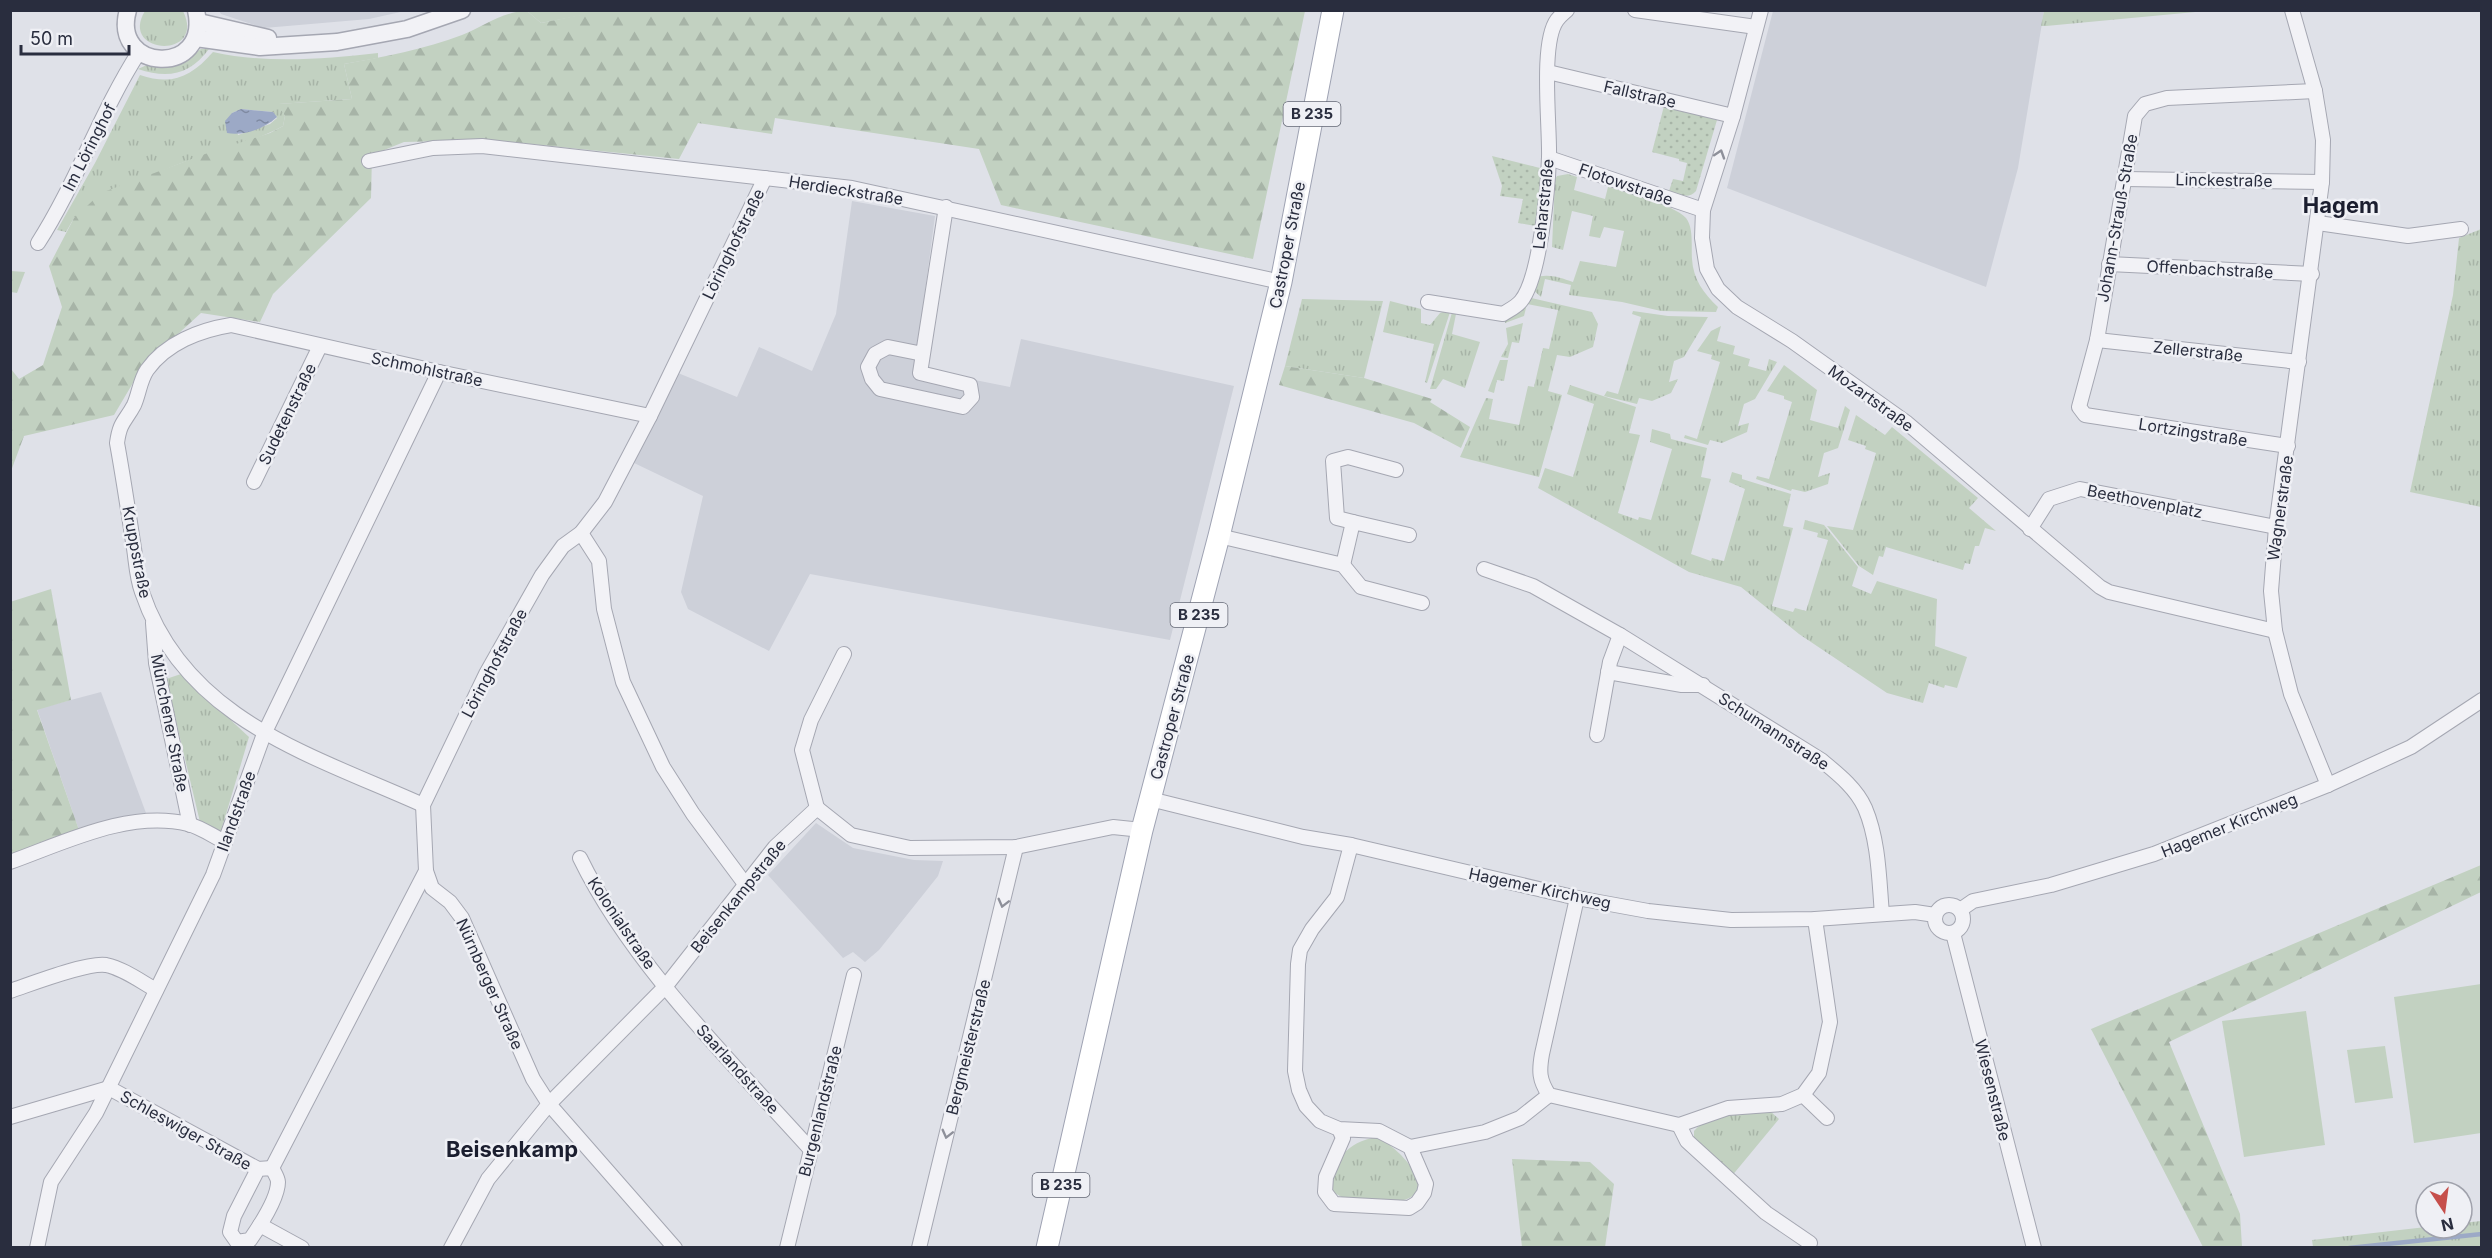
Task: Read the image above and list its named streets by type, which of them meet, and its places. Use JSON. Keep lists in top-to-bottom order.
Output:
{
  "streets": {
    "main road": ["B 235", "Castroper Straße"],
    "street": [
      "Fallstraße",
      "Im Löringhof",
      "Linckestraße",
      "Flotowstraße",
      "Herdieckstraße",
      "Leharstraße",
      "Johann-Strauß-Straße",
      "Löringhofstraße",
      "Offenbachstraße",
      "Zellerstraße",
      "Schmohlstraße",
      "Mozartstraße",
      "Sudetenstraße",
      "Lortzingstraße",
      "Beethovenplatz",
      "Wagnerstraße",
      "Kruppstraße",
      "Münchener Straße",
      "Schumannstraße",
      "Ilandstraße",
      "Hagemer Kirchweg",
      "Beisenkampstraße",
      "Kolonialstraße",
      "Nürnberger Straße",
      "Bergmeisterstraße",
      "Saarlandstraße",
      "Wiesenstraße",
      "Burgenlandstraße",
      "Schleswiger Straße"
    ]
  },
  "crossings": [
    ["Fallstraße", "Leharstraße"],
    ["Fallstraße", "Mozartstraße"],
    ["Linckestraße", "Johann-Strauß-Straße"],
    ["Linckestraße", "Wagnerstraße"],
    ["Flotowstraße", "Leharstraße"],
    ["Flotowstraße", "Mozartstraße"],
    ["Herdieckstraße", "Löringhofstraße"],
    ["Herdieckstraße", "Castroper Straße"],
    ["Johann-Strauß-Straße", "Offenbachstraße"],
    ["Johann-Strauß-Straße", "Zellerstraße"],
    ["Johann-Strauß-Straße", "Lortzingstraße"],
    ["Johann-Strauß-Straße", "Wagnerstraße"],
    ["Löringhofstraße", "Schmohlstraße"],
    ["Löringhofstraße", "Kruppstraße"],
    ["Löringhofstraße", "Nürnberger Straße"],
    ["Castroper Straße", "Hagemer Kirchweg"],
    ["Offenbachstraße", "Wagnerstraße"],
    ["Zellerstraße", "Wagnerstraße"],
    ["Schmohlstraße", "Sudetenstraße"],
    ["Schmohlstraße", "Kruppstraße"],
    ["Schmohlstraße", "Ilandstraße"],
    ["Mozartstraße", "Beethovenplatz"],
    ["Mozartstraße", "Wagnerstraße"],
    ["Lortzingstraße", "Wagnerstraße"],
    ["Beethovenplatz", "Wagnerstraße"],
    ["Wagnerstraße", "Hagemer Kirchweg"],
    ["Kruppstraße", "Münchener Straße"],
    ["Kruppstraße", "Ilandstraße"],
    ["Schumannstraße", "Hagemer Kirchweg"],
    ["Ilandstraße", "Schleswiger Straße"],
    ["Hagemer Kirchweg", "Wiesenstraße"],
    ["Beisenkampstraße", "Kolonialstraße"],
    ["Beisenkampstraße", "Nürnberger Straße"],
    ["Beisenkampstraße", "Saarlandstraße"],
    ["Kolonialstraße", "Saarlandstraße"],
    ["Saarlandstraße", "Burgenlandstraße"]
  ],
  "one_way": ["Bergmeisterstraße"],
  "districts": ["Hagem", "Beisenkamp"],
  "scale_bar": "50 m",
  "north": "bottom"
}
